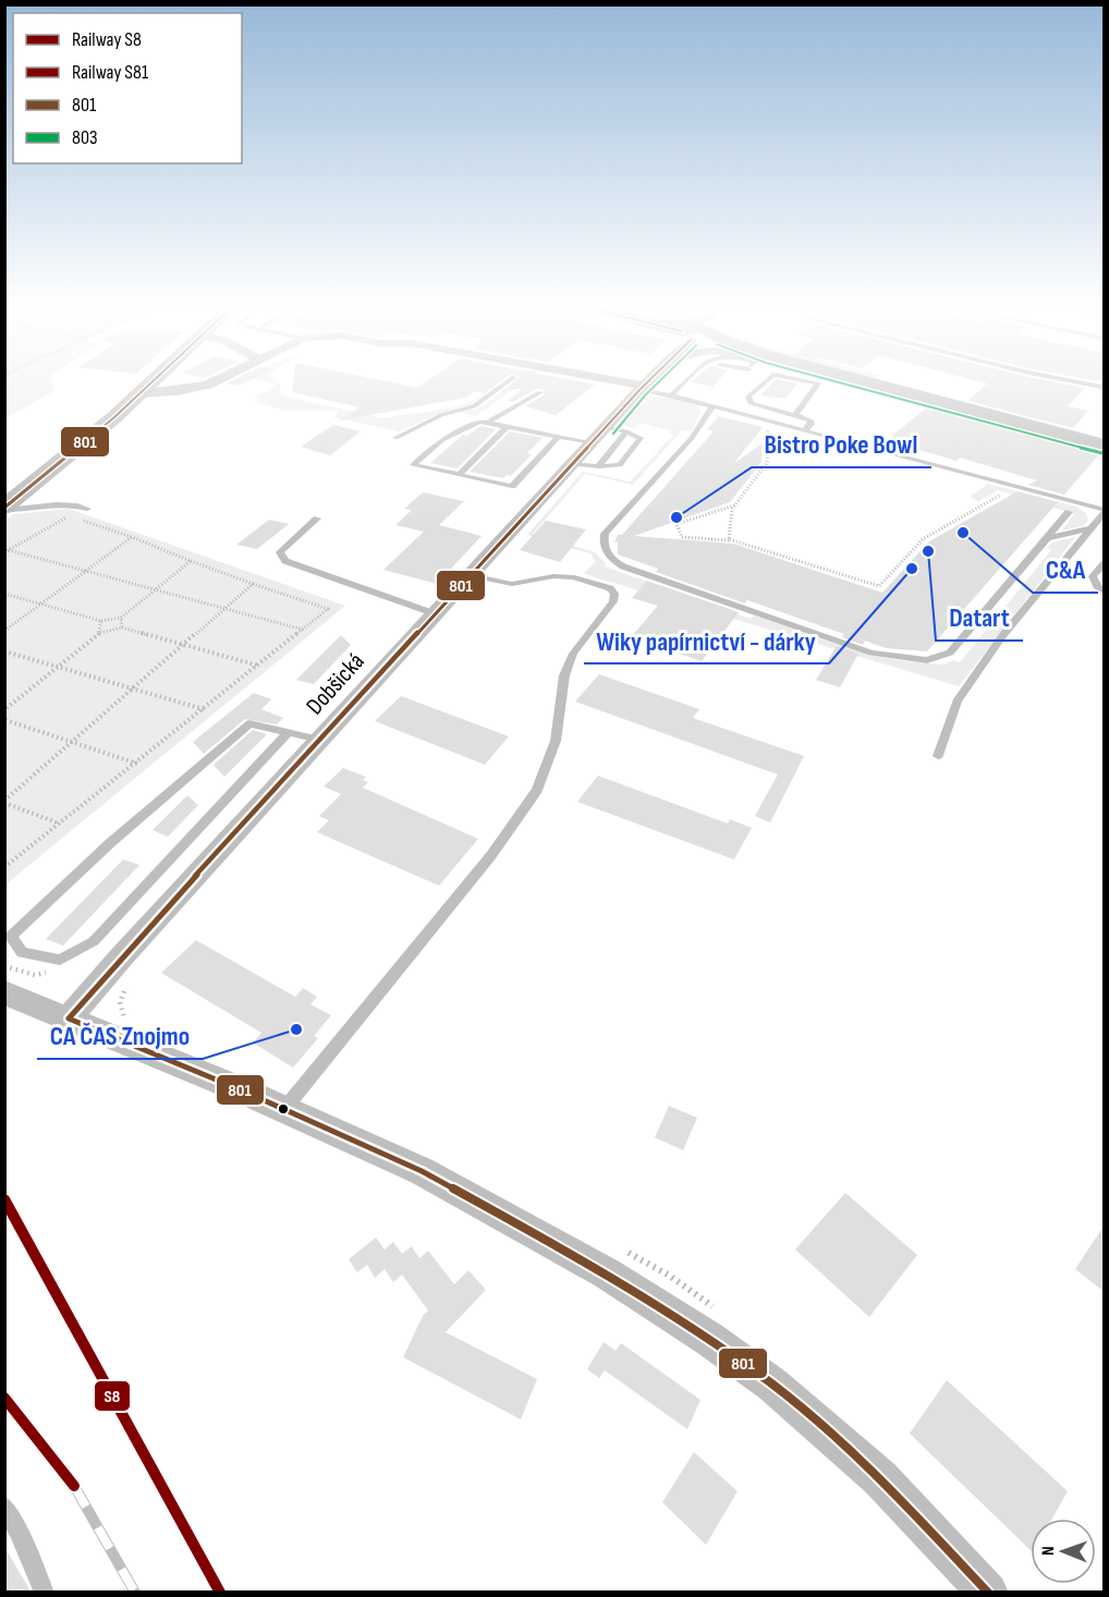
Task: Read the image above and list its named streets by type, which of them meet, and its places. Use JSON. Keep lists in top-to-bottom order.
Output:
{
  "streets": {
    "street": ["Dobšická"]
  },
  "places": [
    "Bistro Poke Bowl",
    "C&A",
    "Datart",
    "Wiky papírnictví - dárky",
    "CA ČAS Znojmo"
  ],
  "lines": [
    "transit line 801",
    "transit line 803",
    "rail line S8",
    "rail line S81"
  ],
  "legend": [
    "Railway S8",
    "Railway S81",
    "801",
    "803"
  ],
  "north": "left"
}
